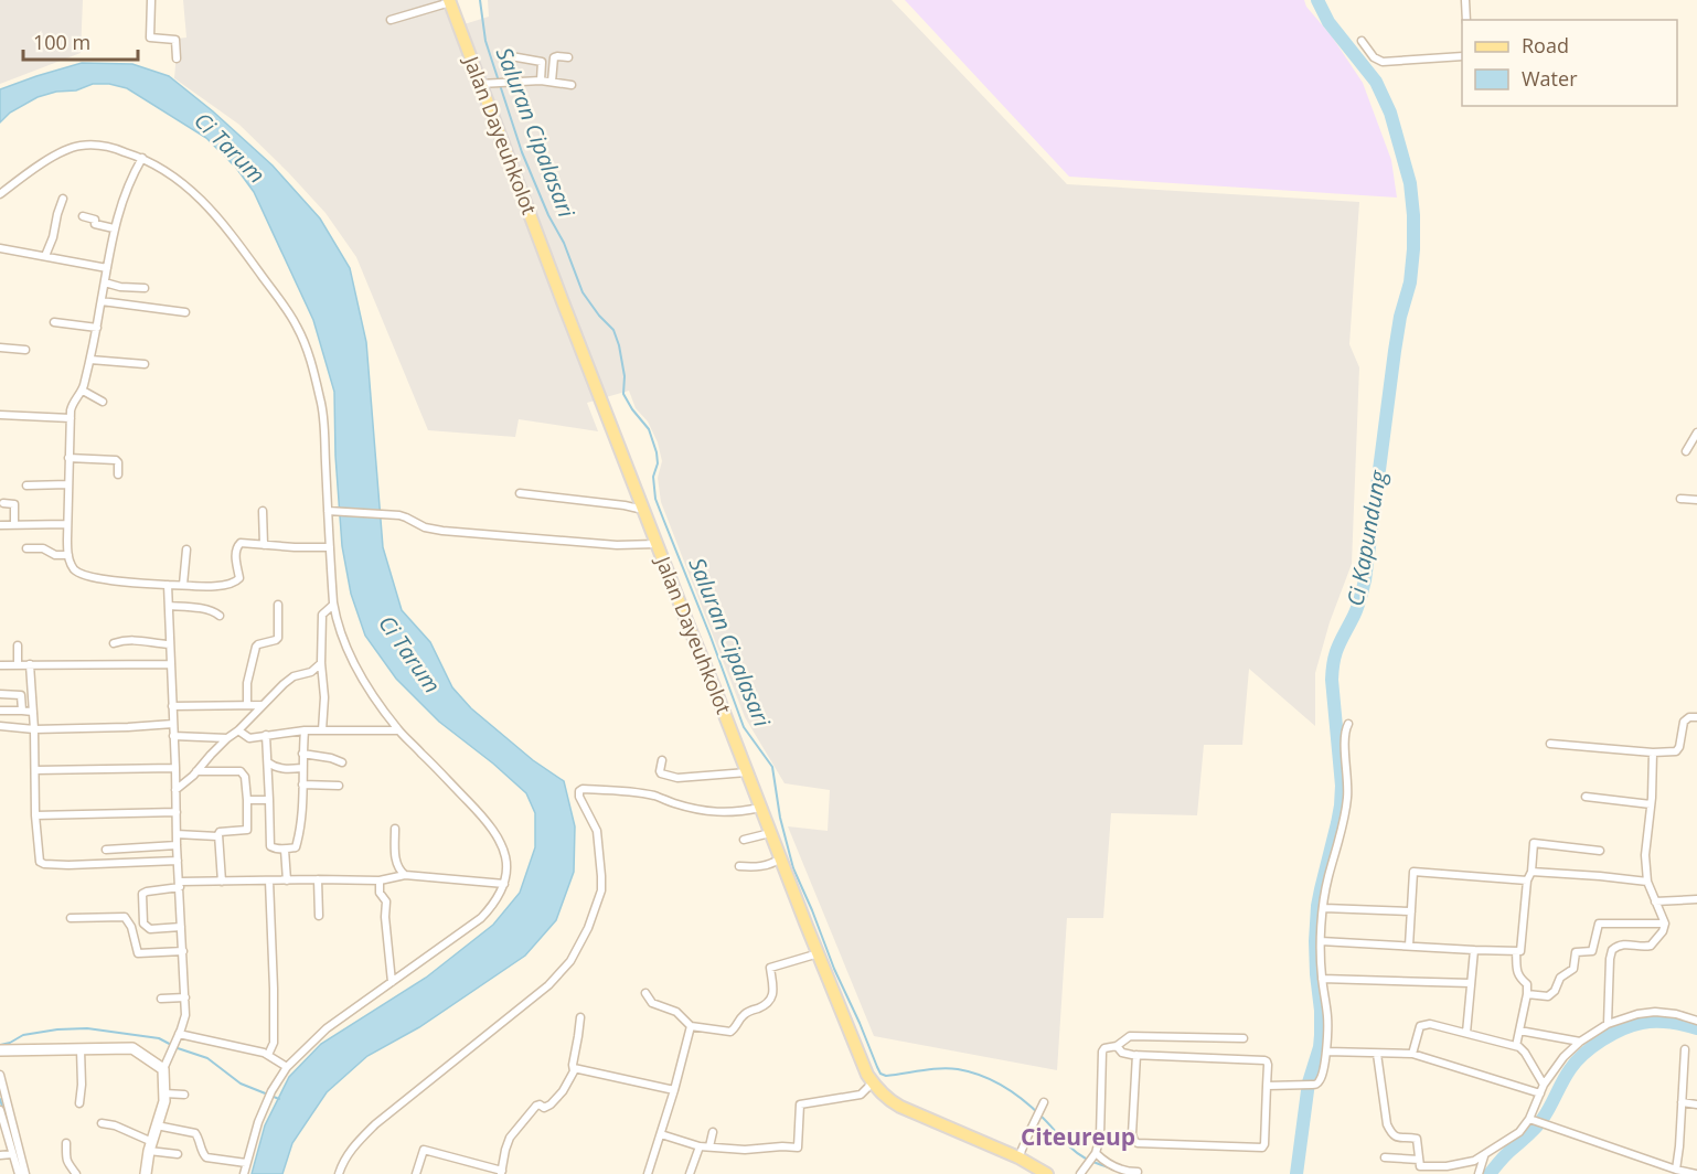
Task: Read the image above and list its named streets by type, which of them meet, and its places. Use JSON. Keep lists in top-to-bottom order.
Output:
{
  "streets": {
    "main road": ["Jalan Dayeuhkolot"]
  },
  "districts": ["Citeureup"],
  "water": ["Saluran Cipalasari", "Ci Tarum", "Ci Kapundung"],
  "legend": ["Road", "Water"],
  "scale_bar": "100 m"
}
